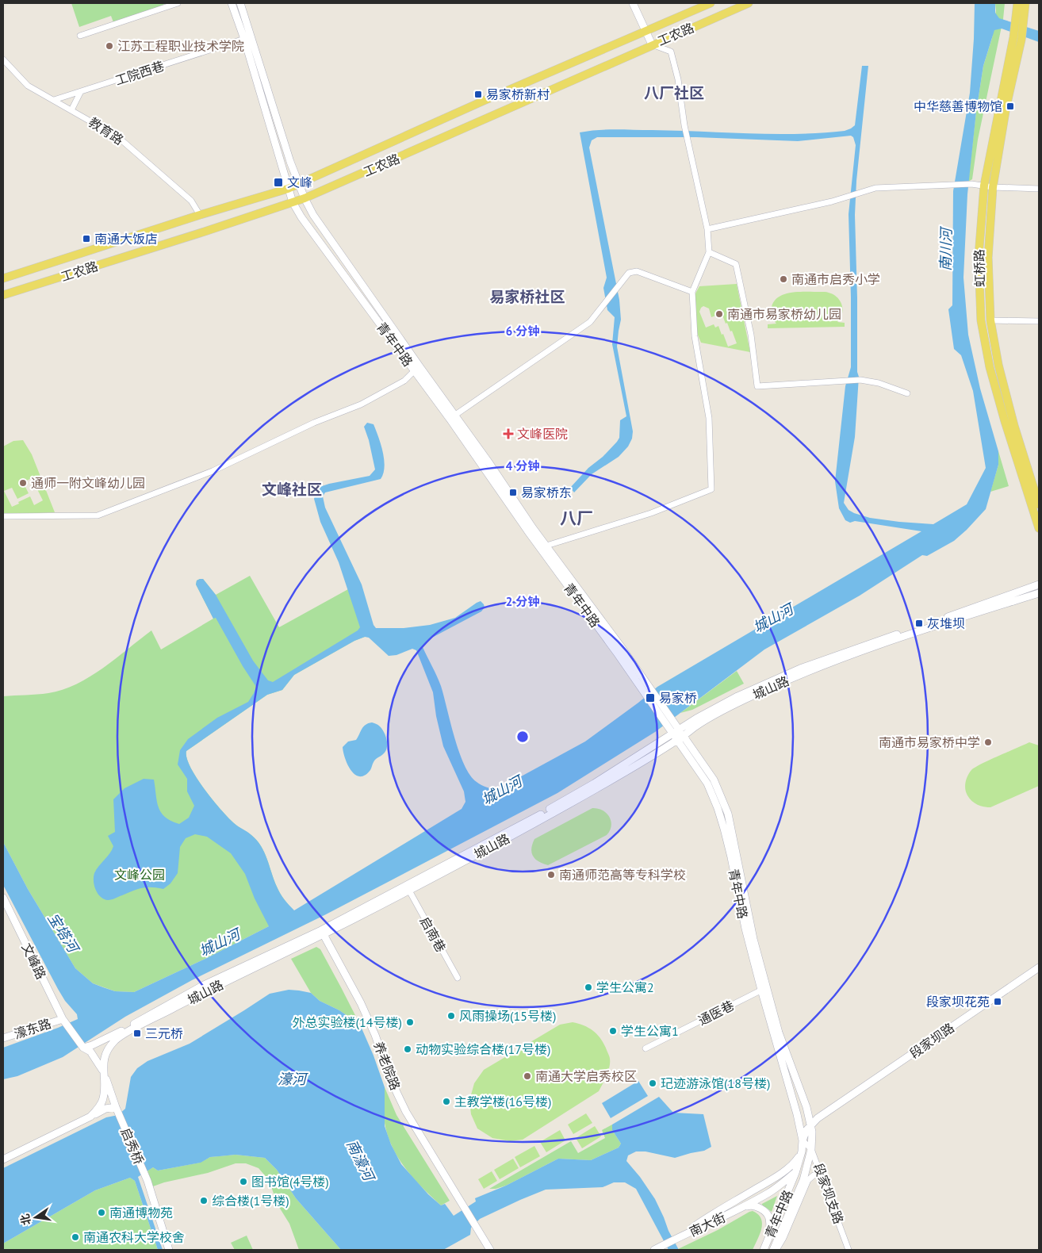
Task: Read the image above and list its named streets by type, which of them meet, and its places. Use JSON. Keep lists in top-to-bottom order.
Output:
{
  "streets": {
    "main road": [
      "工农路",
      "虹桥路",
      "青年中路",
      "城山路",
      "文峰路",
      "濠东路",
      "段家坝路",
      "养老院路",
      "启秀桥",
      "南大街"
    ],
    "street": [
      "工院西巷",
      "教育路",
      "启南巷",
      "通医巷",
      "段家坝支路"
    ]
  },
  "crossings": [
    ["工农路", "教育路"],
    ["工农路", "青年中路"],
    ["工院西巷", "教育路"],
    ["工院西巷", "青年中路"],
    ["青年中路", "城山路"],
    ["青年中路", "通医巷"],
    ["青年中路", "段家坝路"],
    ["青年中路", "段家坝支路"],
    ["青年中路", "南大街"],
    ["城山路", "启南巷"],
    ["城山路", "养老院路"],
    ["城山路", "启秀桥"],
    ["文峰路", "濠东路"],
    ["段家坝路", "段家坝支路"],
    ["段家坝支路", "南大街"]
  ],
  "districts": [
    "八厂社区",
    "易家桥社区",
    "文峰社区",
    "八厂"
  ],
  "water": [
    "南川河",
    "城山河",
    "宝塔河",
    "濠河",
    "南濠河"
  ],
  "parks": ["文峰公园"],
  "places": {
    "other": [
      "江苏工程职业技术学院",
      "南通市启秀小学",
      "南通市易家桥幼儿园",
      "通师一附文峰幼儿园",
      "南通市易家桥中学",
      "南通师范高等专科学校",
      "学生公寓2",
      "风雨操场(15号楼)",
      "外总实验楼(14号楼)",
      "学生公寓1",
      "动物实验综合楼(17号楼)",
      "南通大学启秀校区",
      "玘迹游泳馆(18号楼)",
      "主教学楼(16号楼)",
      "图书馆(4号楼)",
      "综合楼(1号楼)",
      "南通博物苑",
      "南通农科大学校舍"
    ],
    "transit": [
      "易家桥新村",
      "中华慈善博物馆",
      "文峰",
      "南通大饭店",
      "易家桥东",
      "灰堆坝",
      "易家桥",
      "段家坝花苑",
      "三元桥"
    ],
    "health": ["文峰医院"]
  },
  "north": "left",
  "rings": ["6 分钟", "4 分钟", "2 分钟"]
}
